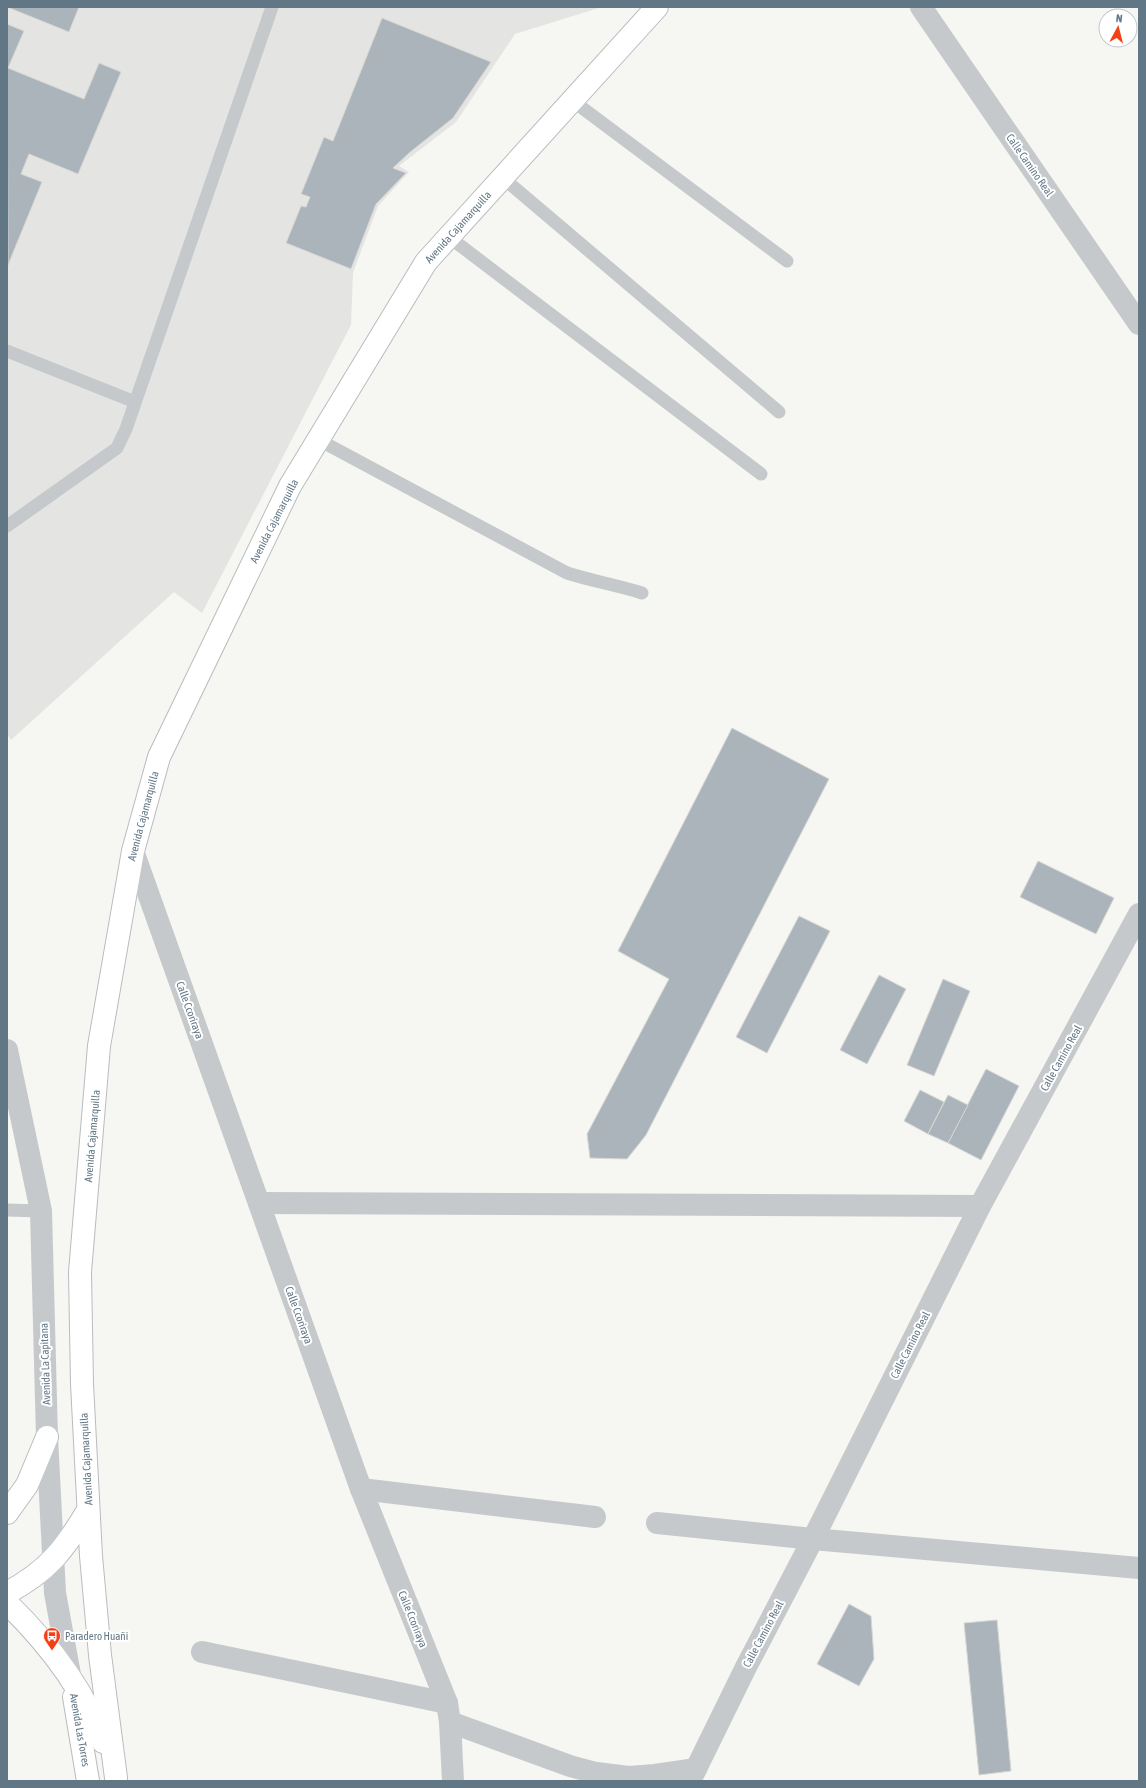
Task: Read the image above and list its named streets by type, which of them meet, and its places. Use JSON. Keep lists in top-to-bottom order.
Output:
{
  "streets": {
    "main road": ["Avenida Cajamarquilla", "Avenida Las Torres"],
    "street": ["Calle Camino Real", "Calle Ccoriraya", "Avenida La Capitana"]
  },
  "crossings": [
    ["Avenida Cajamarquilla", "Calle Ccoriraya"],
    ["Avenida Cajamarquilla", "Avenida Las Torres"],
    ["Avenida La Capitana", "Avenida Las Torres"]
  ],
  "places": {
    "bus stop": ["Paradero Huañi"]
  },
  "north": "top"
}
